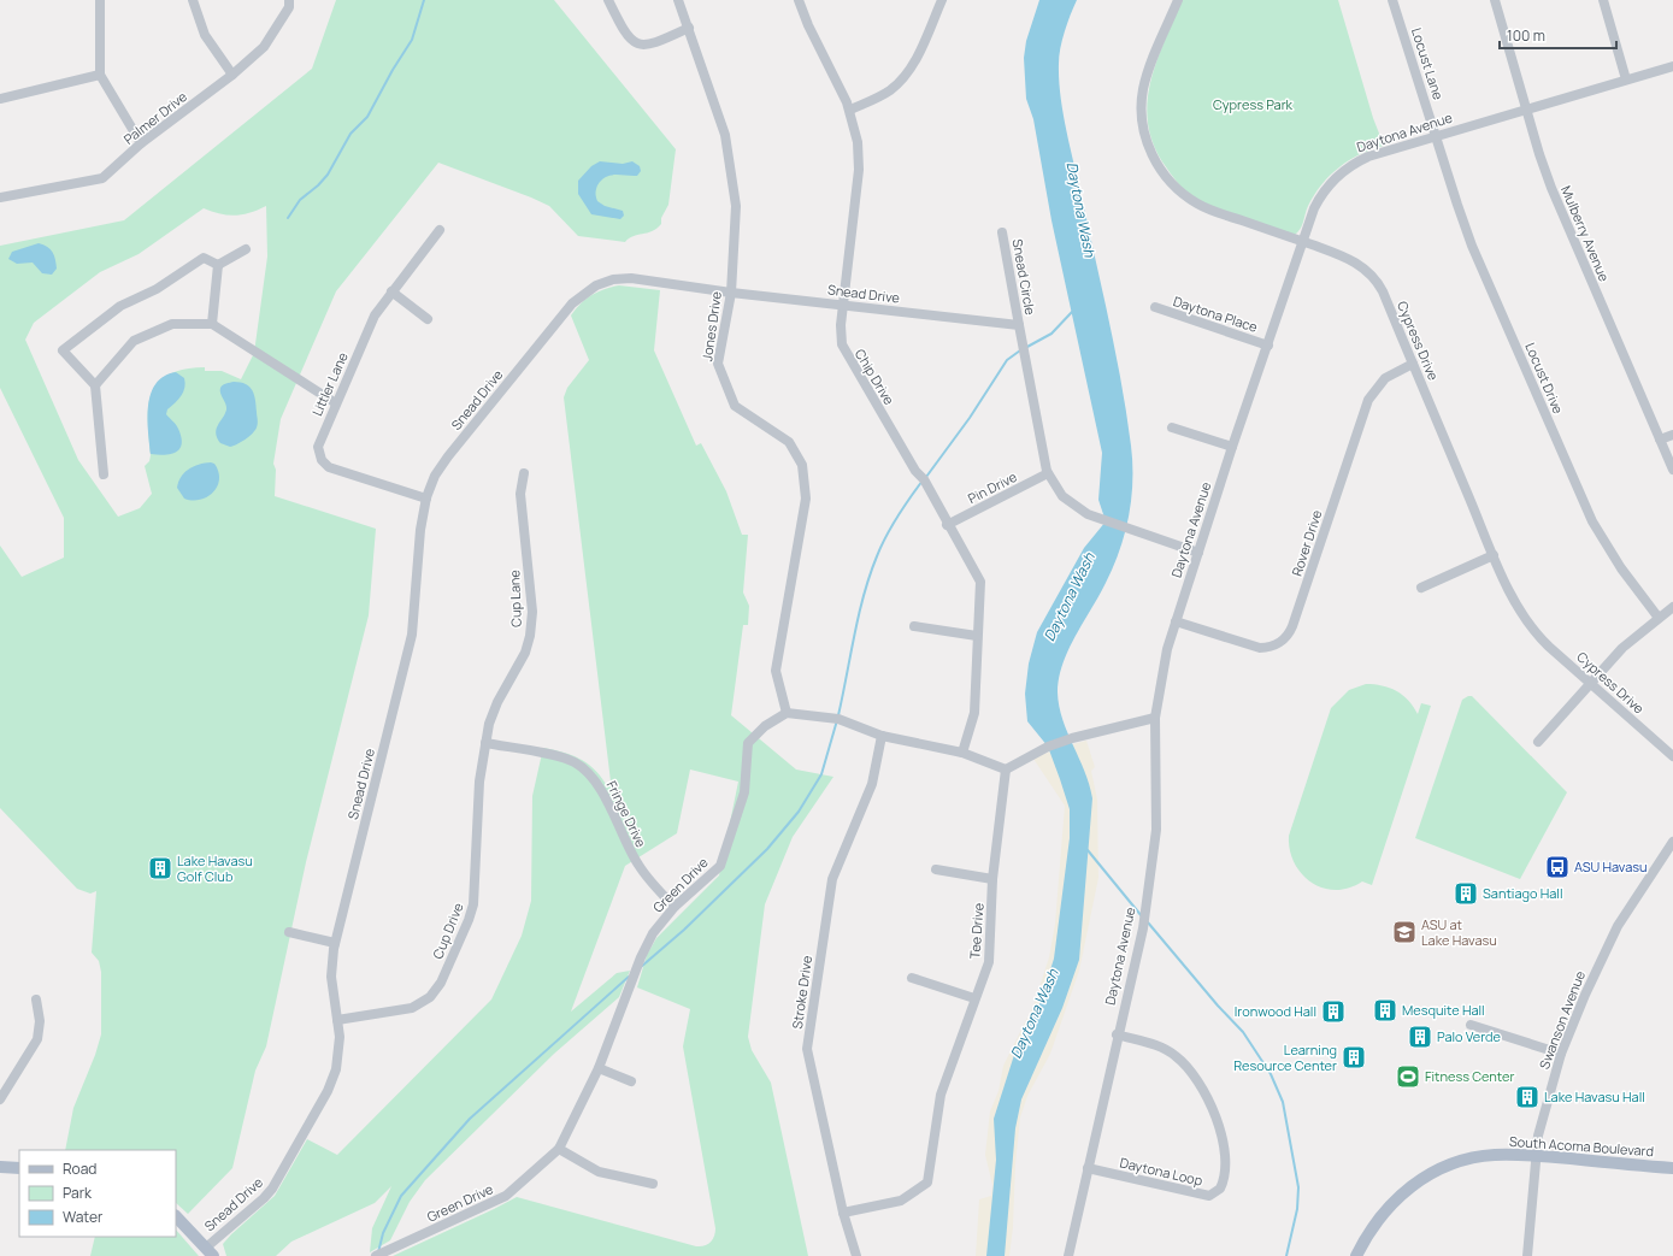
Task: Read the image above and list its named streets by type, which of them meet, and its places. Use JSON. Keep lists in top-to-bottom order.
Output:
{
  "streets": {
    "main road": ["South Acoma Boulevard"],
    "street": [
      "Locust Lane",
      "Palmer Drive",
      "Daytona Avenue",
      "Mulberry Avenue",
      "Snead Circle",
      "Snead Drive",
      "Daytona Place",
      "Jones Drive",
      "Cypress Drive",
      "Chip Drive",
      "Locust Drive",
      "Littler Lane",
      "Pin Drive",
      "Rover Drive",
      "Cup Lane",
      "Fringe Drive",
      "Green Drive",
      "Cup Drive",
      "Tee Drive",
      "Stroke Drive",
      "Swanson Avenue",
      "Daytona Loop"
    ]
  },
  "crossings": [
    ["Locust Lane", "Daytona Avenue"],
    ["Locust Lane", "Locust Drive"],
    ["Daytona Avenue", "Mulberry Avenue"],
    ["Daytona Avenue", "Daytona Place"],
    ["Daytona Avenue", "Cypress Drive"],
    ["Daytona Avenue", "Locust Drive"],
    ["Daytona Avenue", "Rover Drive"],
    ["Daytona Avenue", "Daytona Loop"],
    ["Snead Circle", "Snead Drive"],
    ["Snead Drive", "Jones Drive"],
    ["Snead Drive", "Chip Drive"],
    ["Snead Drive", "Littler Lane"],
    ["Snead Drive", "Cup Drive"],
    ["Jones Drive", "Green Drive"],
    ["Cypress Drive", "Rover Drive"],
    ["Chip Drive", "Pin Drive"],
    ["Cup Lane", "Fringe Drive"],
    ["Cup Lane", "Cup Drive"],
    ["Fringe Drive", "Green Drive"],
    ["Fringe Drive", "Cup Drive"],
    ["Tee Drive", "Stroke Drive"],
    ["Swanson Avenue", "South Acoma Boulevard"]
  ],
  "water": ["Daytona Wash"],
  "parks": ["Cypress Park"],
  "places": {
    "bus stop": ["ASU Havasu"],
    "building": [
      "Lake Havasu Golf Club",
      "Santiago Hall",
      "Mesquite Hall",
      "Ironwood Hall",
      "Palo Verde",
      "Learning Resource Center",
      "Lake Havasu Hall"
    ],
    "school or university": ["ASU at Lake Havasu"],
    "sports": ["Fitness Center"]
  },
  "legend": ["Road", "Park", "Water"],
  "scale_bar": "100 m"
}
